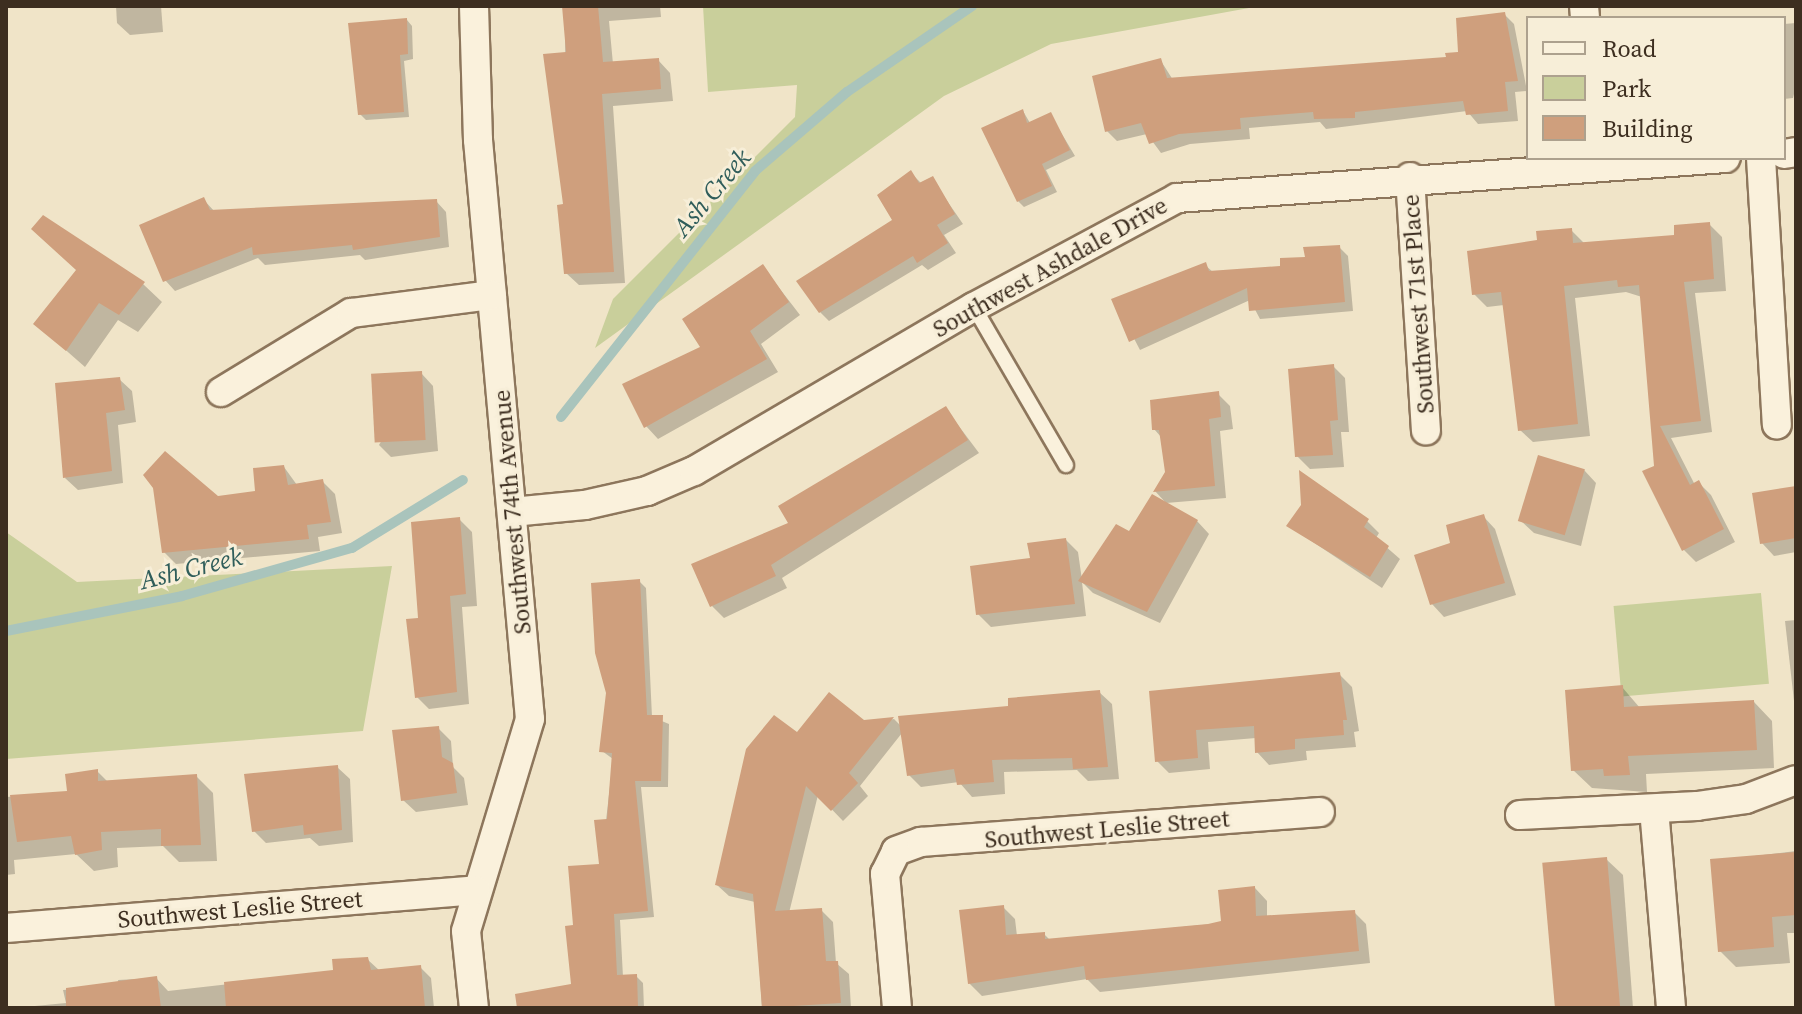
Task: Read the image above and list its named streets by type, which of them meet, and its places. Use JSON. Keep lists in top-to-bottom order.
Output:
{
  "streets": {
    "street": [
      "Southwest Ashdale Drive",
      "Southwest 71st Place",
      "Southwest 74th Avenue",
      "Southwest Leslie Street"
    ]
  },
  "crossings": [
    ["Southwest Ashdale Drive", "Southwest 71st Place"],
    ["Southwest Ashdale Drive", "Southwest 74th Avenue"],
    ["Southwest 74th Avenue", "Southwest Leslie Street"]
  ],
  "water": ["Ash Creek"],
  "legend": ["Road", "Park", "Building"]
}
